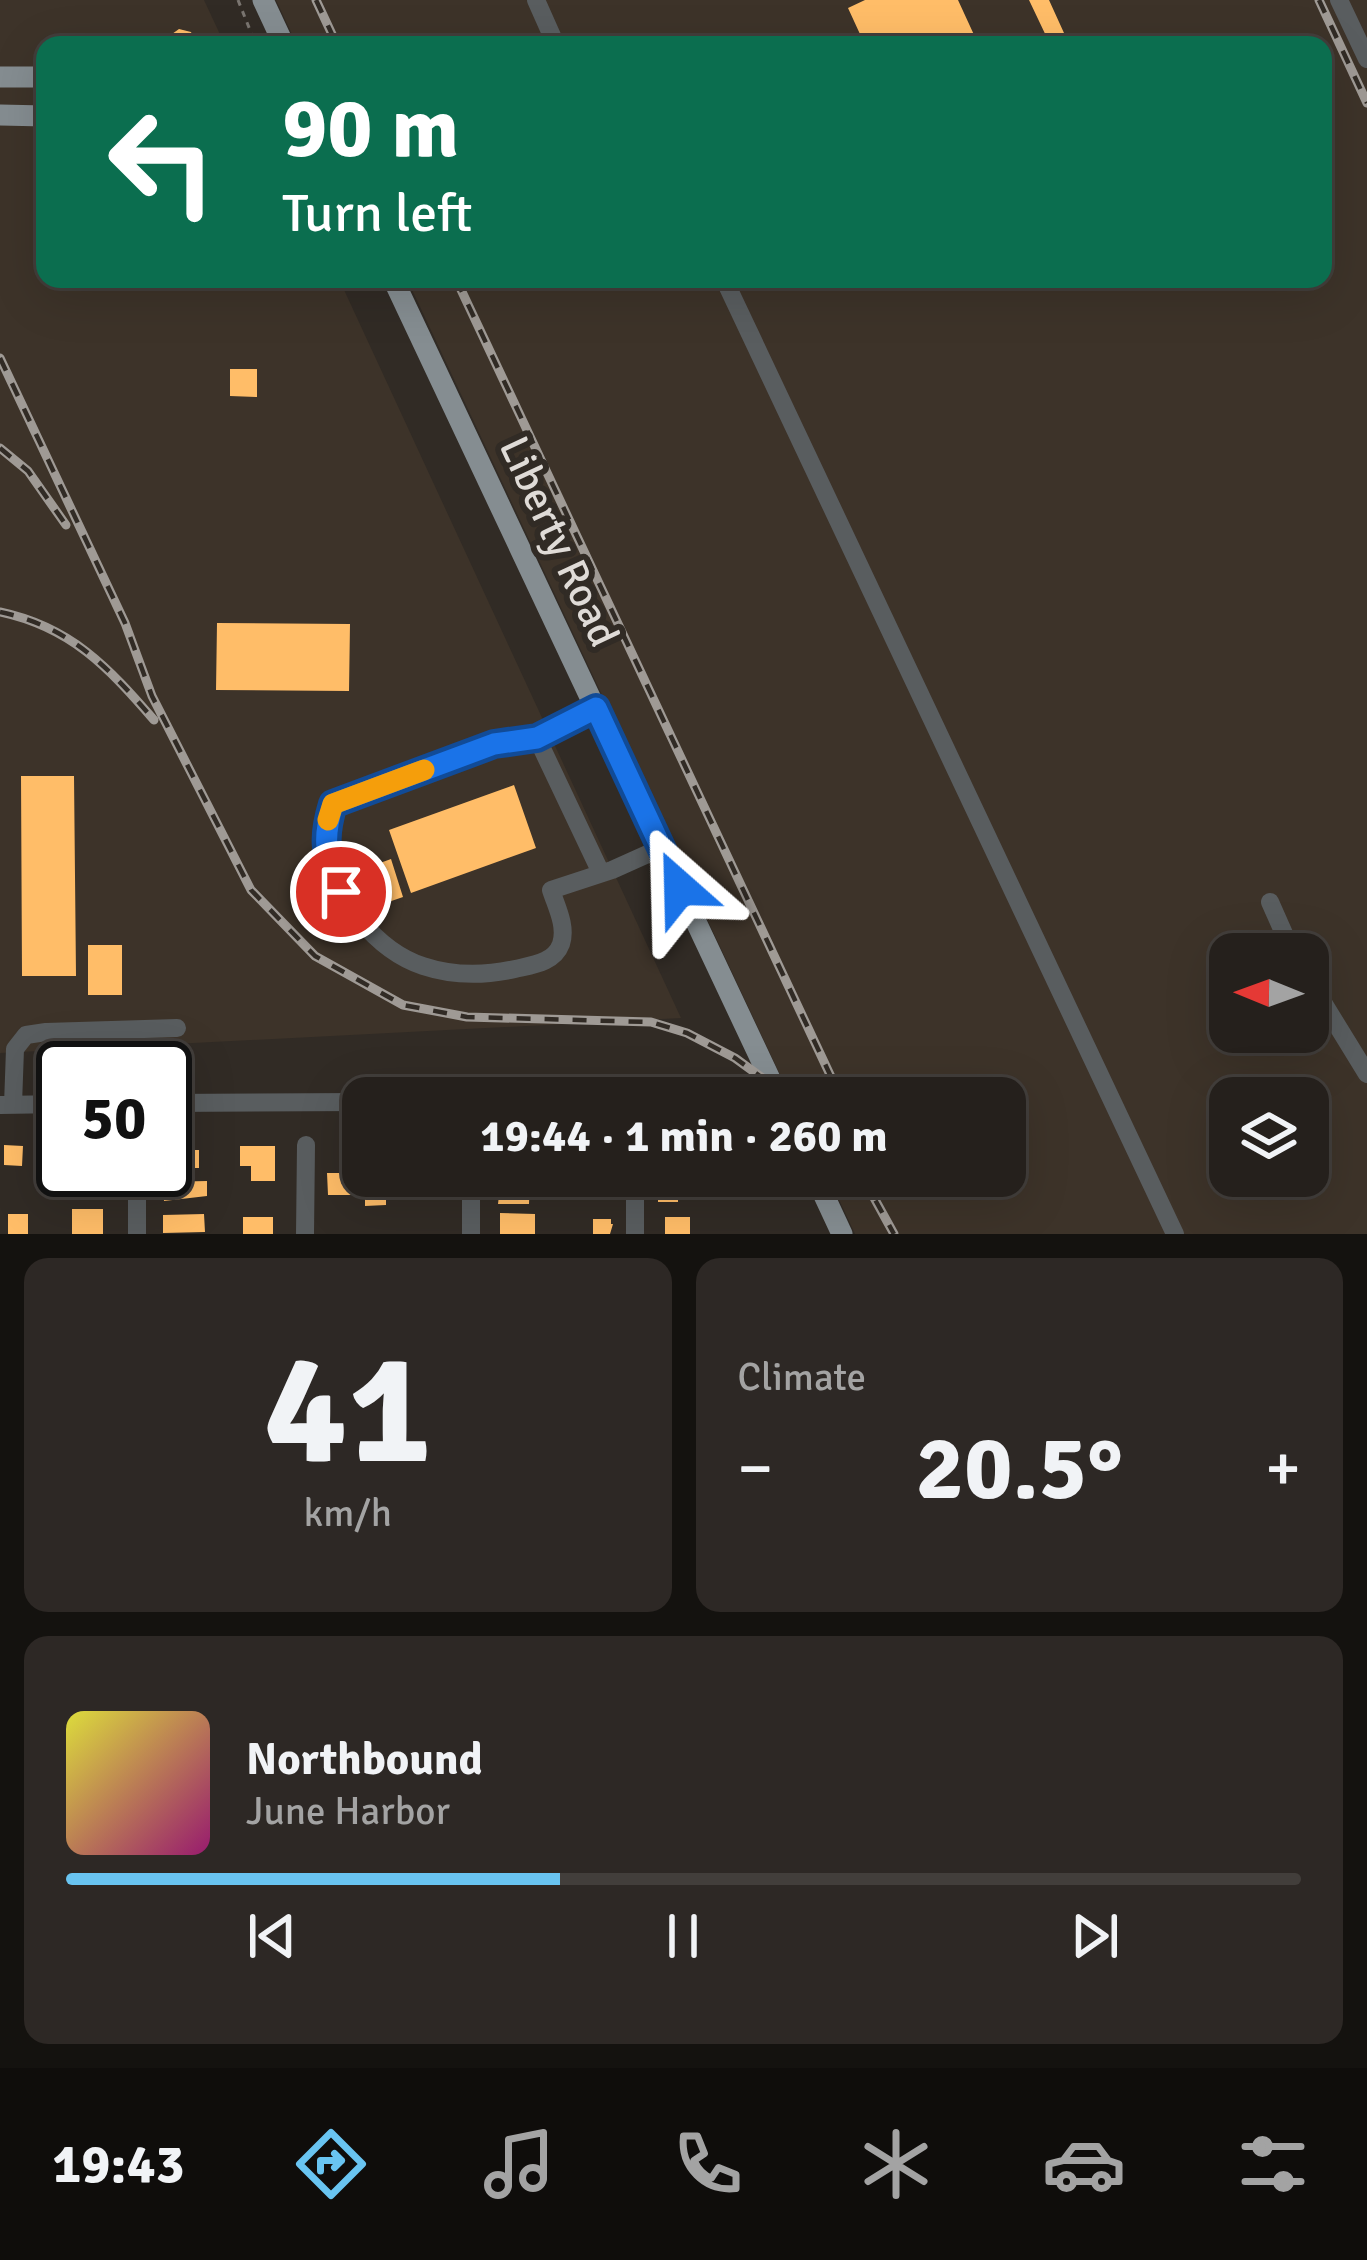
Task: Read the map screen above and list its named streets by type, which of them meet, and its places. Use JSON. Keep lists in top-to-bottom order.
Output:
{
  "streets": {
    "main road": ["Liberty Road"]
  },
  "north": "left",
  "page": {
    "turn": ["90 m", "Turn left"],
    "limit": "50",
    "trip": "19:44 · 1 min · 260 m",
    "tile": [
      ["41", "km/h"],
      "Climate"
    ],
    "heat": ["−", "20.5°", "+"],
    "song": ["Northbound", "June Harbor"],
    "tabs": "19:43"
  }
}
